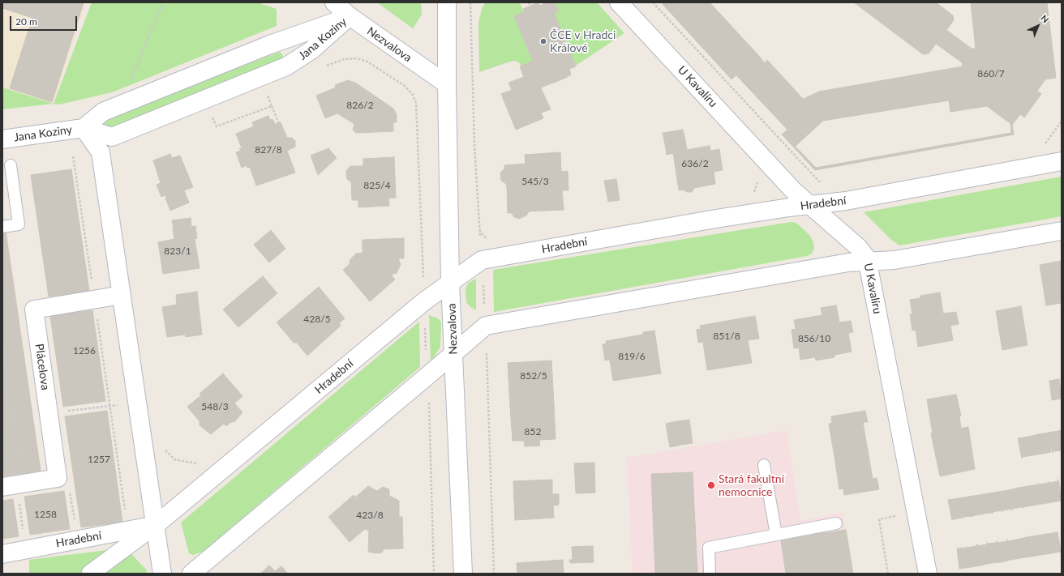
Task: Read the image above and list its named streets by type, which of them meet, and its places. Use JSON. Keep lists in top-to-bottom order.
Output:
{
  "streets": {
    "street": [
      "Jana Koziny",
      "Nezvalova",
      "U Kavalíru",
      "Hradební",
      "Plácelova"
    ]
  },
  "crossings": [
    ["Jana Koziny", "Nezvalova"],
    ["Nezvalova", "Hradební"],
    ["U Kavalíru", "Hradební"]
  ],
  "places": ["ČCE v Hradci Králové", "Stará fakultní nemocnice"],
  "house_numbers": [
    "860/7",
    "826/2",
    "827/8",
    "636/2",
    "545/3",
    "825/4",
    "823/1",
    "428/5",
    "851/8",
    "856/10",
    "1256",
    "819/6",
    "852/5",
    "548/3",
    "852",
    "1257",
    "1258",
    "423/8"
  ],
  "scale_bar": "20 m",
  "north": "top right"
}
